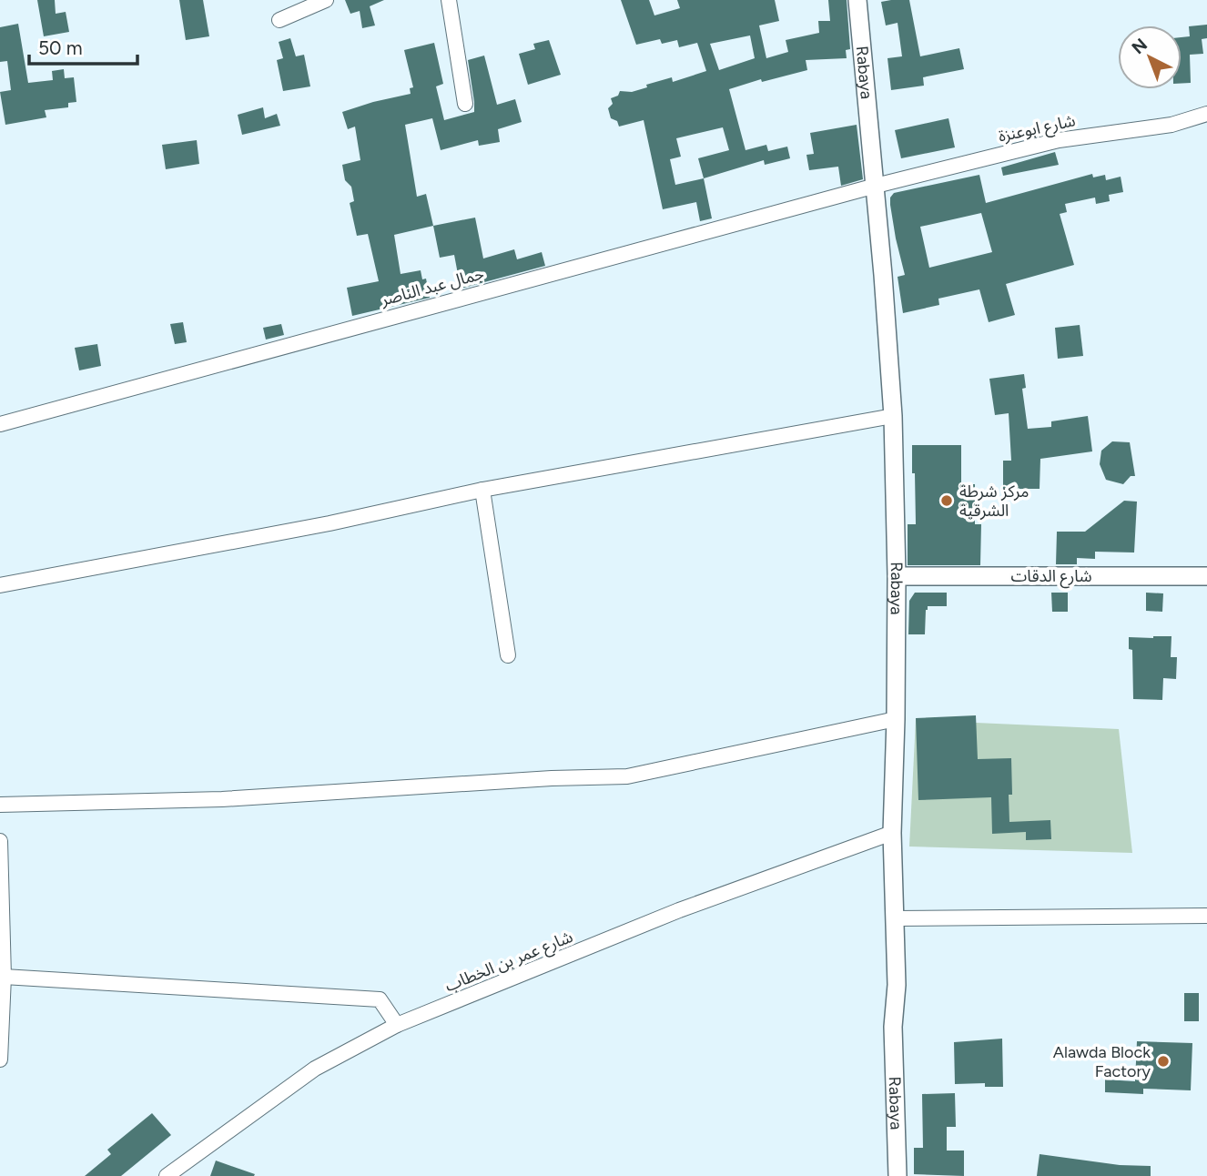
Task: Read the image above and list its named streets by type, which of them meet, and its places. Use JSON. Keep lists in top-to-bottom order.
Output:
{
  "streets": {
    "street": [
      "Rabaya",
      "شارع ابوعنزة",
      "جمال عبد الناصر",
      "شارع الدقات",
      "شارع عمر بن الخطاب"
    ]
  },
  "crossings": [
    ["Rabaya", "شارع ابوعنزة"],
    ["Rabaya", "جمال عبد الناصر"],
    ["Rabaya", "شارع الدقات"],
    ["Rabaya", "شارع عمر بن الخطاب"],
    ["شارع ابوعنزة", "جمال عبد الناصر"]
  ],
  "places": ["مركز شرطة الشرقية", "Alawda Block Factory"],
  "scale_bar": "50 m",
  "north": "top left"
}
